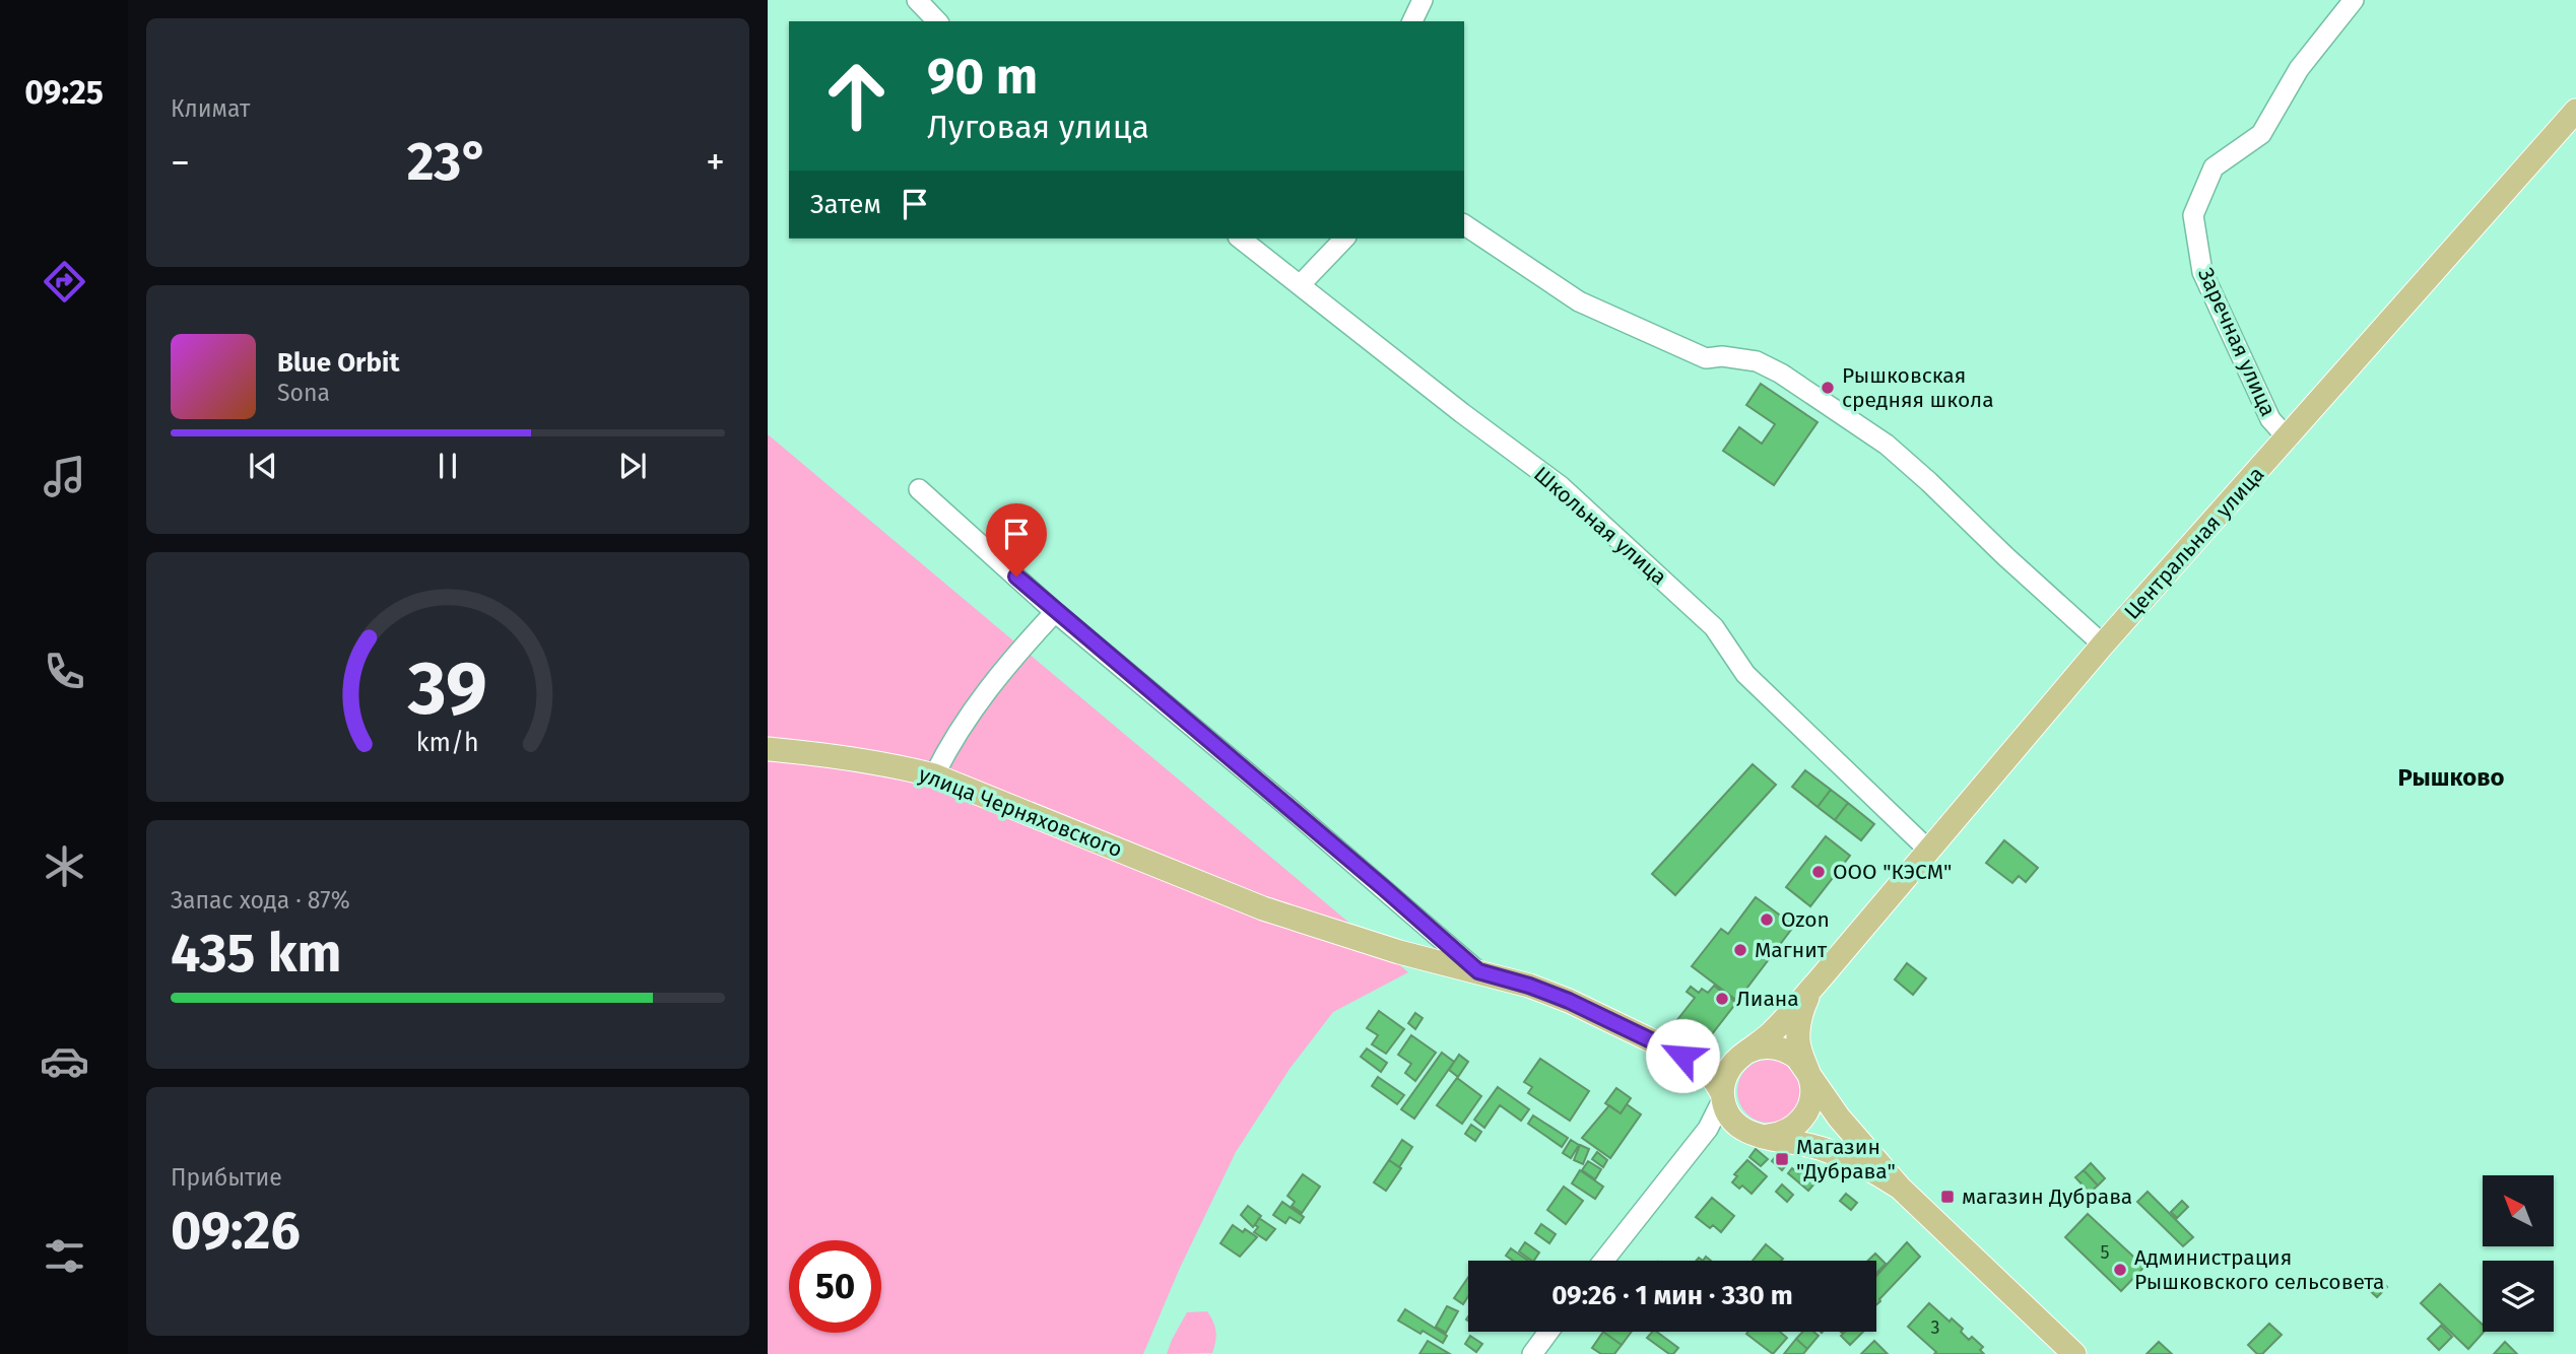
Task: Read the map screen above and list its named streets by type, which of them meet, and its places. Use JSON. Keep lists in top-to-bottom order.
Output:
{
  "streets": {
    "main road": ["Центральная улица", "улица Черняховского"],
    "street": ["Заречная улица", "Школьная улица"]
  },
  "crossings": [
    ["Заречная улица", "Центральная улица"],
    ["Школьная улица", "Центральная улица"]
  ],
  "districts": ["Рышково"],
  "places": {
    "other": [
      "Рышковская средняя школа",
      "ООО \"КЭСМ\"",
      "Ozon",
      "Магнит",
      "Лиана",
      "Администрация Рышковского сельсовета"
    ],
    "transit": ["Магазин \"Дубрава\"", "магазин Дубрава"]
  },
  "house_numbers": ["5", "3"],
  "north": "top left",
  "page": {
    "tabs": "09:25",
    "tile": [
      "Климат",
      ["Запас хода · 87%", "435 km"],
      ["Прибытие", "09:26"]
    ],
    "turn": ["90 m", "Луговая улица"],
    "heat": ["−", "23°", "+"],
    "then": "Затем",
    "song": ["Blue Orbit", "Sona"],
    "limit": "50",
    "trip": "09:26 · 1 мин · 330 m",
    "gauge": ["39", "km/h"]
  }
}
